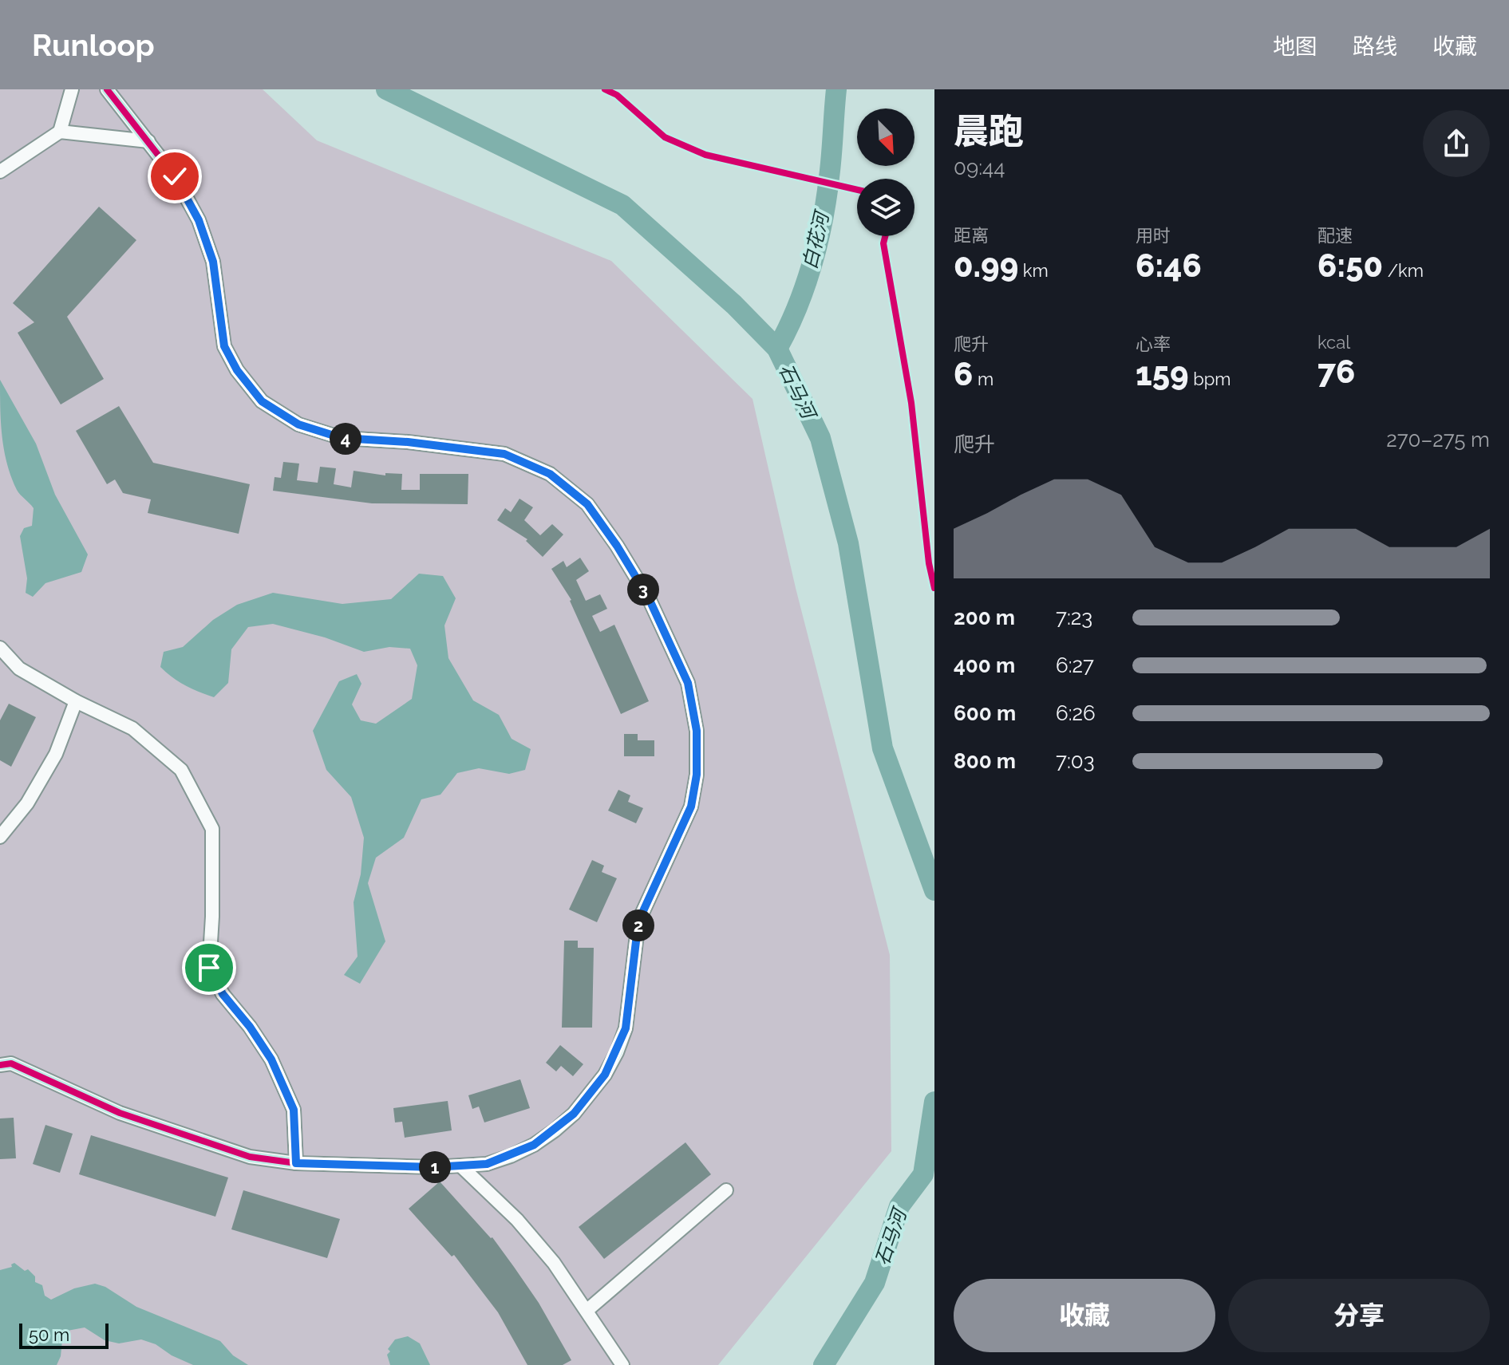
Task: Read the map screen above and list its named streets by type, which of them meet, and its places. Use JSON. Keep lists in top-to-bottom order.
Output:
{
  "water": ["白花河", "石马河"],
  "scale_bar": "50 m",
  "north": "bottom right",
  "page": {
    "header": "Runloop",
    "nav": ["地图", "路线", "收藏"],
    "heading": ["晨跑", "09:44"],
    "stats": [
      ["距离", "0.99 km"],
      ["用时", "6:46"],
      ["配速", "6:50 /km"],
      ["爬升", "6 m"],
      ["心率", "159 bpm"],
      ["kcal", "76"]
    ],
    "chart": ["爬升", "270–275 m"],
    "pins": [
      "4",
      "3",
      "2",
      "1"
    ],
    "list": [
      {
        "name": "200 m",
        "note": "7:23"
      },
      {
        "name": "400 m",
        "note": "6:27"
      },
      {
        "name": "600 m",
        "note": "6:26"
      },
      {
        "name": "800 m",
        "note": "7:03"
      }
    ],
    "buttons": ["收藏", "分享"],
    "scale": "50 m"
  }
}
